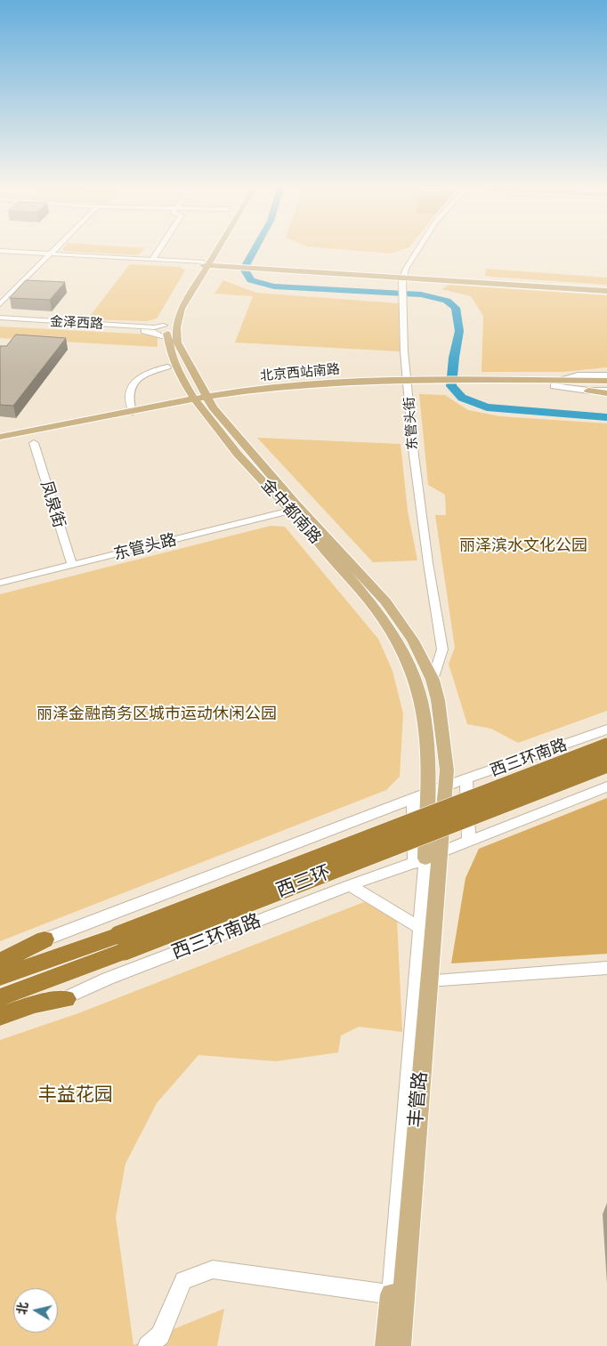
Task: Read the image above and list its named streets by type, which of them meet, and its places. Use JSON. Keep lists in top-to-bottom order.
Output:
{
  "streets": {
    "highway": ["西三环"],
    "main road": ["北京西站南路", "金中都南路", "丰管路"],
    "street": [
      "金泽西路",
      "东管头街",
      "凤泉街",
      "东管头路",
      "西三环南路"
    ]
  },
  "crossings": [
    ["北京西站南路", "东管头街"],
    ["北京西站南路", "金中都南路"],
    ["东管头街", "金中都南路"],
    ["凤泉街", "东管头路"],
    ["金中都南路", "东管头路"],
    ["金中都南路", "西三环南路"],
    ["金中都南路", "丰管路"],
    ["西三环南路", "丰管路"]
  ],
  "parks": ["丽泽滨水文化公园", "丽泽金融商务区城市运动休闲公园", "丰益花园"],
  "north": "left"
}
